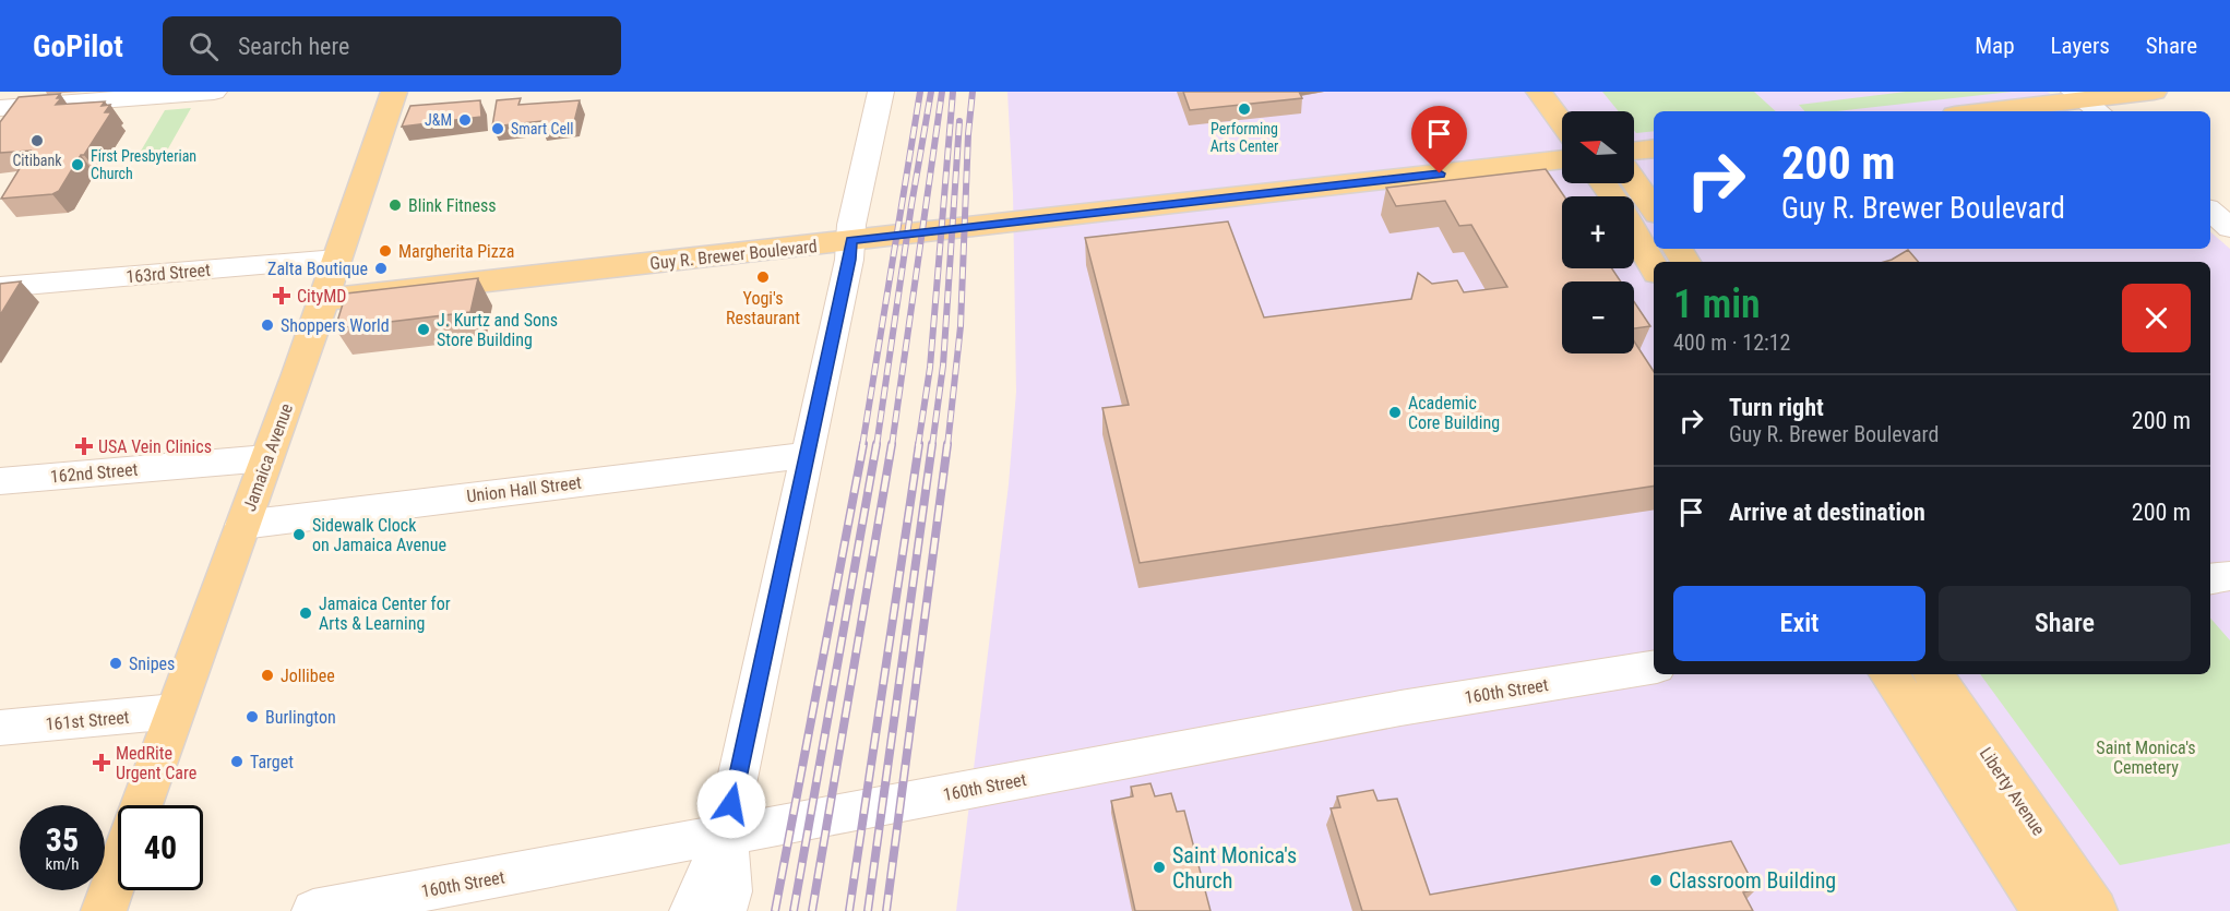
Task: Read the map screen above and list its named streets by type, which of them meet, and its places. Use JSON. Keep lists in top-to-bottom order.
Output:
{
  "streets": {
    "main road": ["Guy R. Brewer Boulevard", "Jamaica Avenue", "Liberty Avenue"],
    "street": [
      "163rd Street",
      "162nd Street",
      "Union Hall Street",
      "160th Street",
      "161st Street"
    ]
  },
  "crossings": [
    ["Guy R. Brewer Boulevard", "Jamaica Avenue"],
    ["163rd Street", "Jamaica Avenue"],
    ["Jamaica Avenue", "162nd Street"],
    ["Jamaica Avenue", "Union Hall Street"],
    ["Jamaica Avenue", "161st Street"]
  ],
  "parks": ["Saint Monica's Cemetery"],
  "places": {
    "other": [
      "Performing Arts Center",
      "J&M",
      "Smart Cell",
      "Citibank",
      "First Presbyterian Church",
      "Blink Fitness",
      "Margherita Pizza",
      "Zalta Boutique",
      "Yogi's Restaurant",
      "Shoppers World",
      "J. Kurtz and Sons Store Building",
      "Academic Core Building",
      "Sidewalk Clock on Jamaica Avenue",
      "Jamaica Center for Arts & Learning",
      "Snipes",
      "Jollibee",
      "Burlington",
      "Target",
      "Saint Monica's Church",
      "Classroom Building"
    ],
    "health": ["CityMD", "USA Vein Clinics", "MedRite Urgent Care"]
  },
  "north": "left",
  "page": {
    "header": "GoPilot",
    "search": "Search here",
    "nav": ["Map", "Layers", "Share"],
    "map_buttons": ["+", "−"],
    "turn": ["200 m", "Guy R. Brewer Boulevard"],
    "heading": ["1 min", "400 m · 12:12"],
    "list": [
      {
        "name": "Turn right",
        "note": "Guy R. Brewer Boulevard",
        "value": "200 m"
      },
      {
        "name": "Arrive at destination",
        "value": "200 m"
      }
    ],
    "buttons": ["Exit", "Share"],
    "speed": "35 km/h",
    "limit": "40"
  }
}
